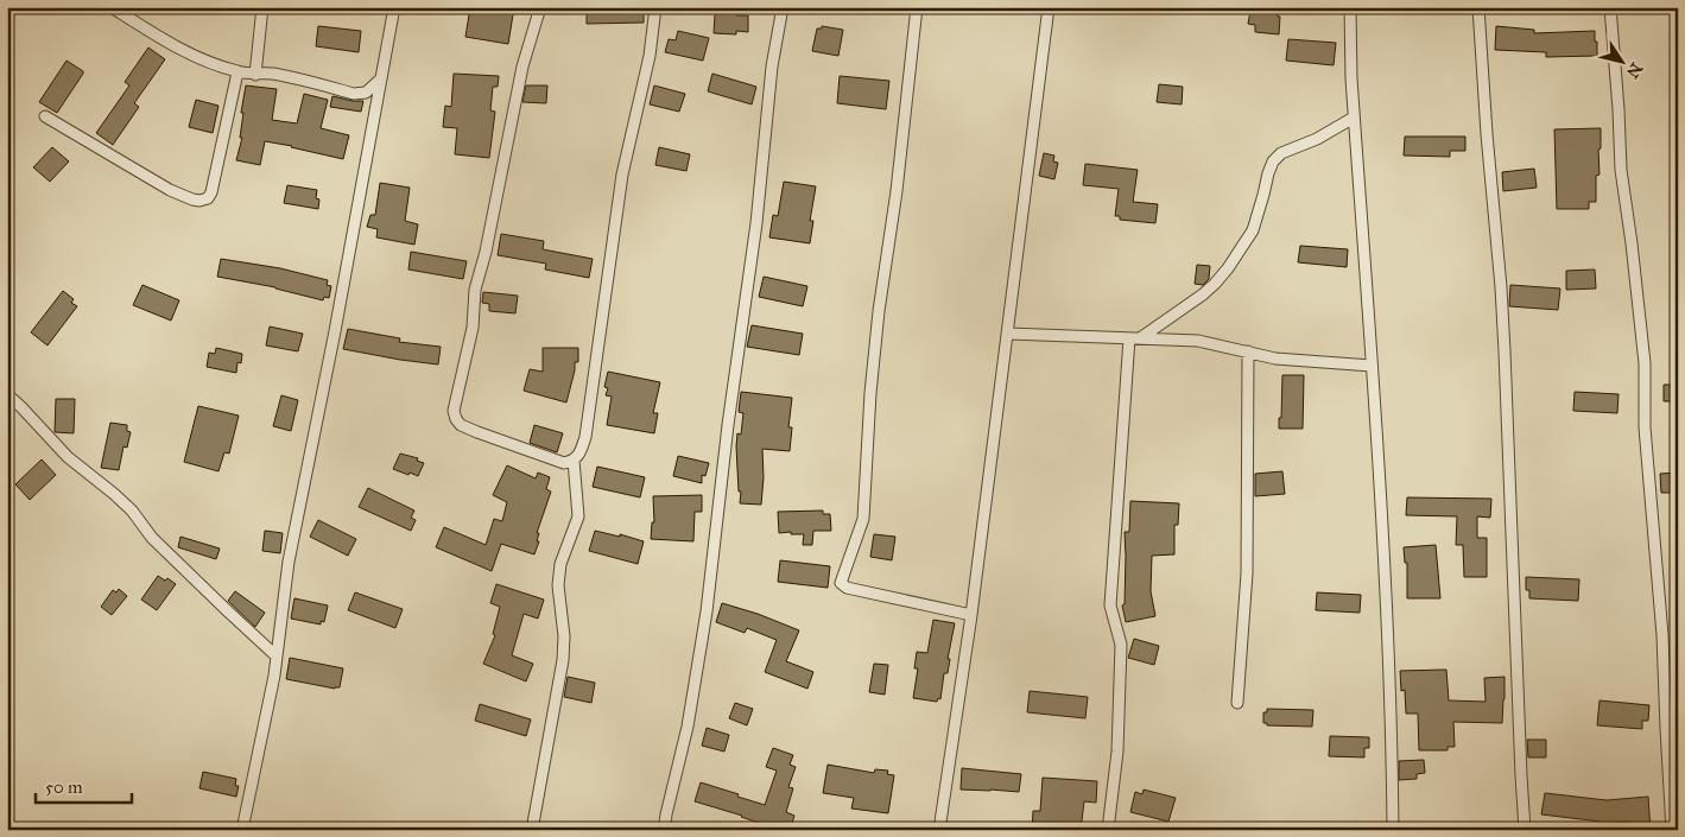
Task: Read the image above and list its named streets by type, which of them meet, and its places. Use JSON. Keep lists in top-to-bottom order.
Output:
{
  "scale_bar": "50 m",
  "north": "bottom right"
}
